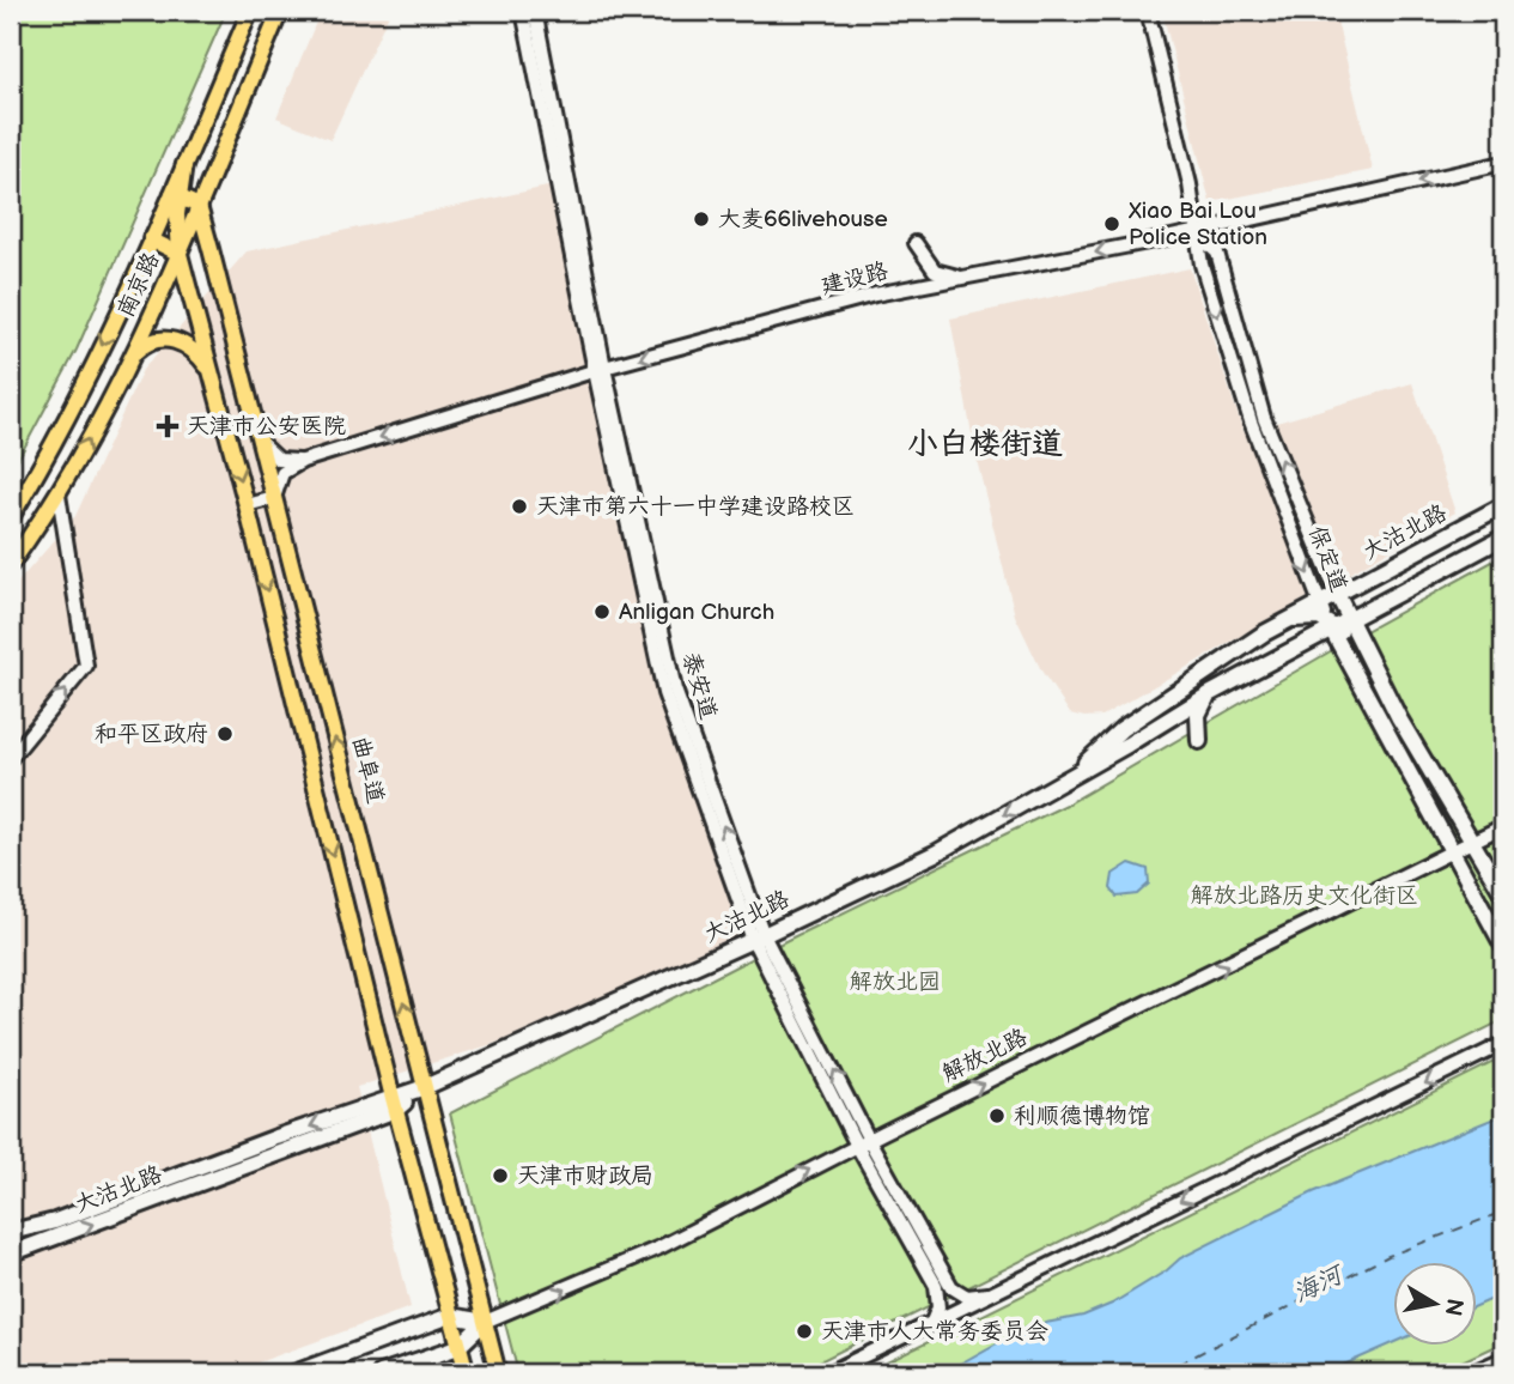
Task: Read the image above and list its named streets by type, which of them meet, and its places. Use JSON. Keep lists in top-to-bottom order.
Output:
{
  "streets": {
    "main road": [
      "南京路",
      "大沽北路",
      "保定道",
      "曲阜道",
      "解放北路"
    ],
    "street": ["建设路", "泰安道"]
  },
  "crossings": [
    ["建设路", "保定道"],
    ["建设路", "泰安道"],
    ["南京路", "曲阜道"],
    ["大沽北路", "保定道"],
    ["大沽北路", "泰安道"],
    ["大沽北路", "曲阜道"],
    ["保定道", "解放北路"],
    ["泰安道", "解放北路"],
    ["曲阜道", "解放北路"]
  ],
  "one_way": ["建设路", "解放北路"],
  "districts": ["小白楼街道"],
  "water": ["海河"],
  "parks": ["解放北路历史文化街区", "解放北园"],
  "places": {
    "other": [
      "大麦66livehouse",
      "Xiao Bai Lou Police Station",
      "天津市第六十一中学建设路校区",
      "Anligan Church",
      "和平区政府",
      "利顺德博物馆",
      "天津市财政局",
      "天津市人大常务委员会"
    ],
    "health": ["天津市公安医院"]
  },
  "north": "right"
}
